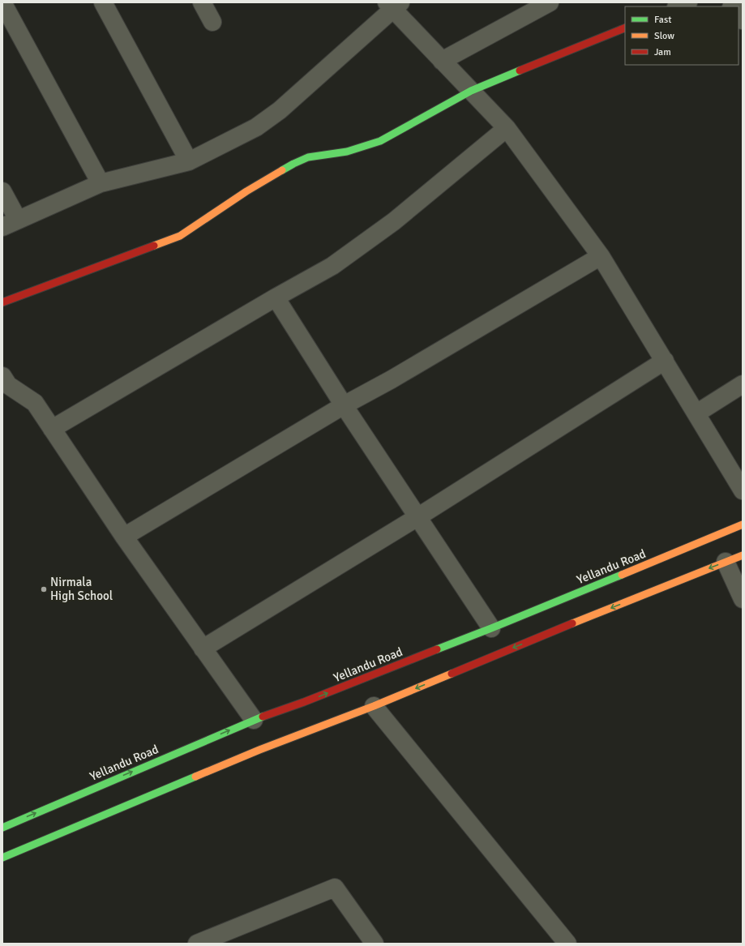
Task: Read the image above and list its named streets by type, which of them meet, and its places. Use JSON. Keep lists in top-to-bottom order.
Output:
{
  "streets": {
    "main road": ["Yellandu Road"]
  },
  "places": ["Nirmala High School"],
  "legend": ["Fast", "Slow", "Jam"]
}
